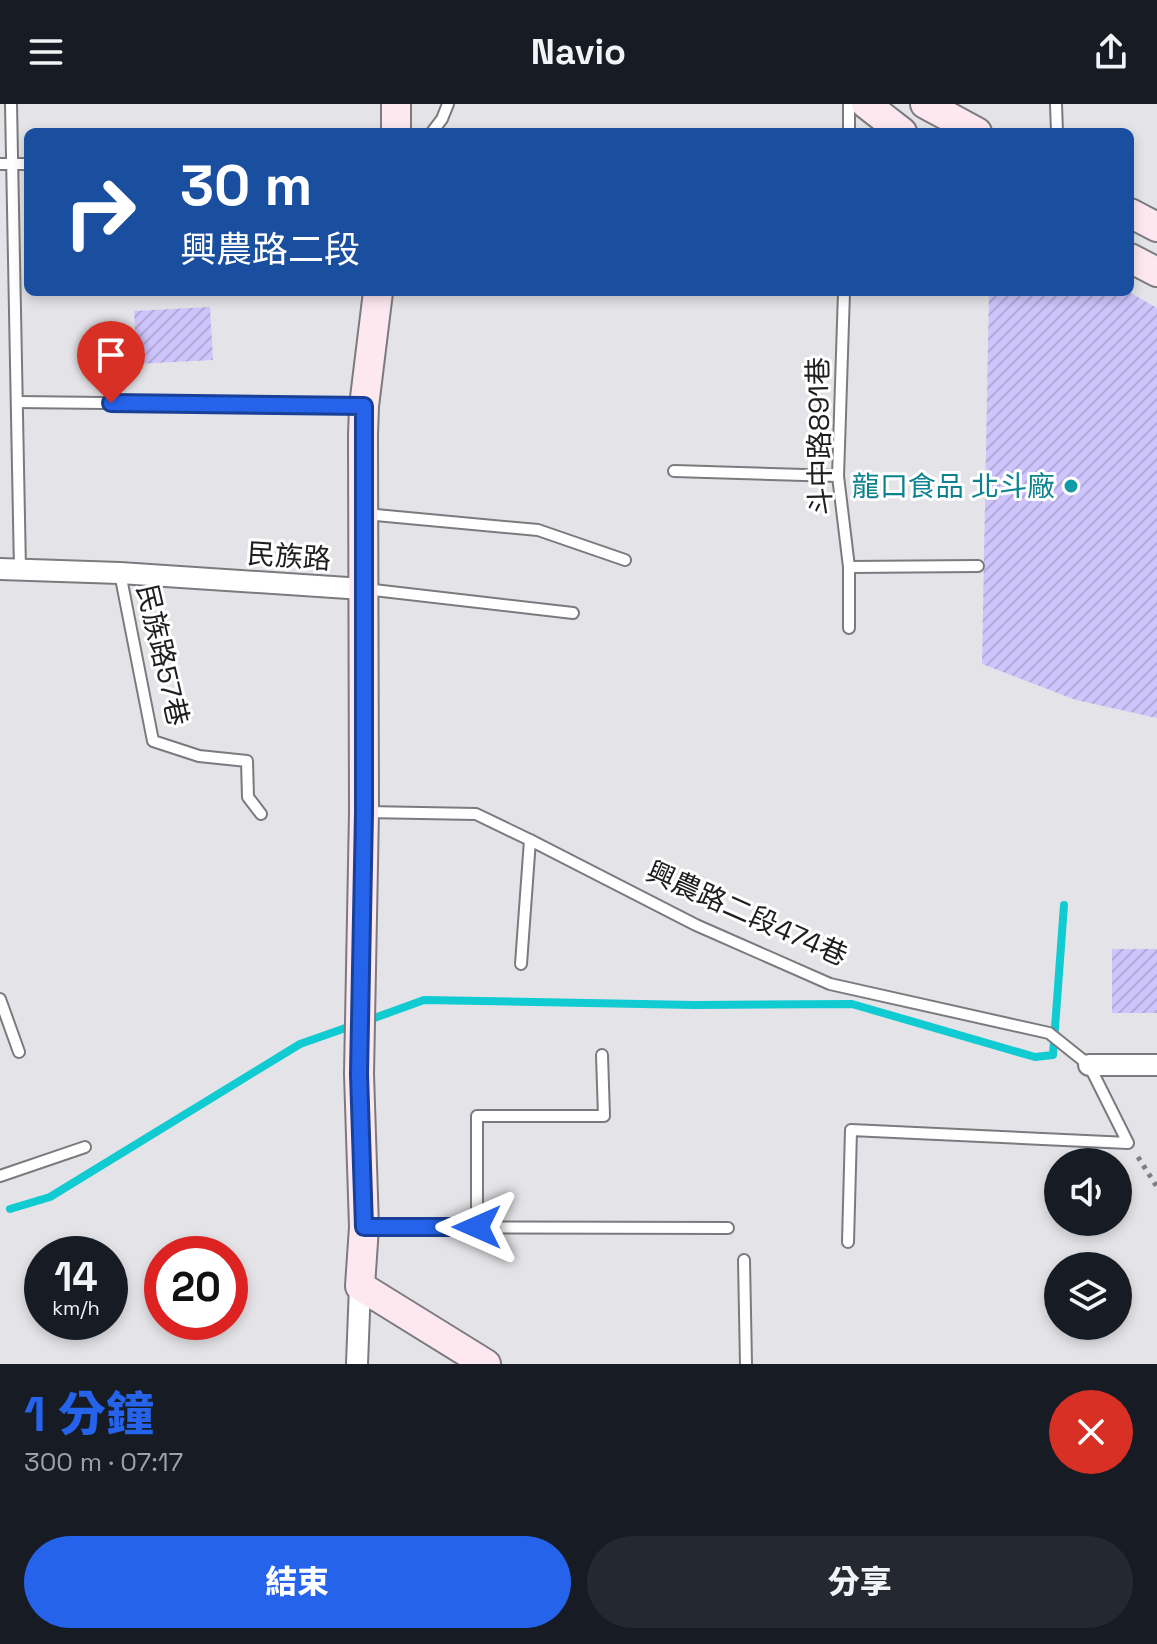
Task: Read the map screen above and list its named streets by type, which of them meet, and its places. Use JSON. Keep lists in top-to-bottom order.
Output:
{
  "streets": {
    "street": ["民族路"],
    "lane": ["斗中路891巷", "民族路57巷", "興農路二段474巷"]
  },
  "crossings": [
    ["民族路", "民族路57巷"]
  ],
  "places": ["龍口食品 北斗廠"],
  "page": {
    "header": "Navio",
    "turn": ["30 m", "興農路二段"],
    "speed": "14 km/h",
    "limit": "20",
    "heading": ["1 分鐘", "300 m · 07:17"],
    "buttons": ["結束", "分享"]
  }
}
